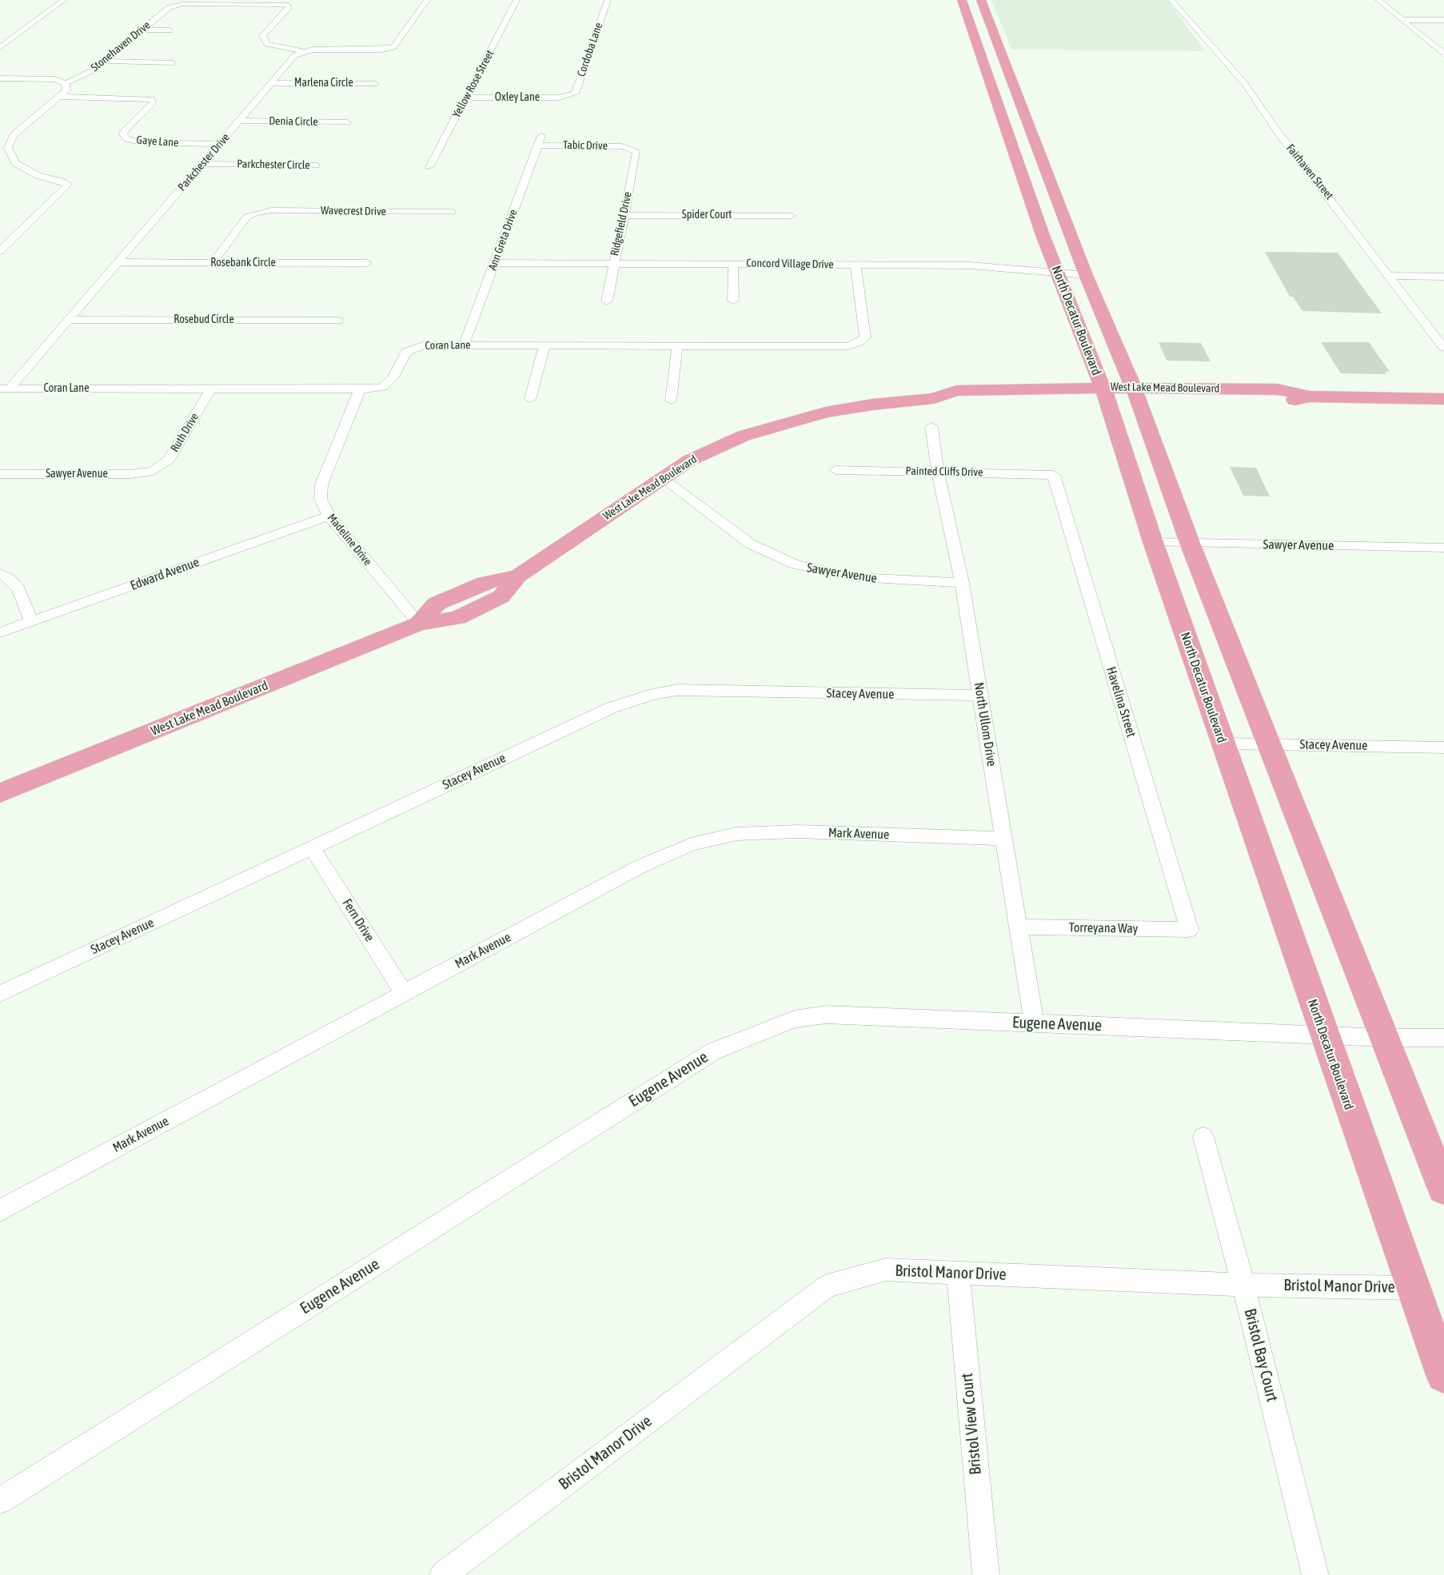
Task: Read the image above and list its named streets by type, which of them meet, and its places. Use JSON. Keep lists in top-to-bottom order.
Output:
{
  "streets": {
    "main road": ["North Decatur Boulevard", "West Lake Mead Boulevard"],
    "street": [
      "Stonehaven Drive",
      "Cordoba Lane",
      "Marlena Circle",
      "Yellow Rose Street",
      "Oxley Lane",
      "Denia Circle",
      "Gaye Lane",
      "Tabic Drive",
      "Parkchester Drive",
      "Parkchester Circle",
      "Fairhaven Street",
      "Wavecrest Drive",
      "Spider Court",
      "Ridgefield Drive",
      "Ann Greta Drive",
      "Rosebank Circle",
      "Concord Village Drive",
      "Rosebud Circle",
      "Coran Lane",
      "Ruth Drive",
      "Painted Cliffs Drive",
      "Sawyer Avenue",
      "Madeline Drive",
      "Edward Avenue",
      "Stacey Avenue",
      "Havelina Street",
      "North Ullom Drive",
      "Mark Avenue",
      "Fern Drive",
      "Torreyana Way",
      "Eugene Avenue",
      "Bristol Manor Drive",
      "Bristol Bay Court",
      "Bristol View Court"
    ]
  },
  "crossings": [
    ["Cordoba Lane", "Oxley Lane"],
    ["Marlena Circle", "Parkchester Drive"],
    ["Yellow Rose Street", "Oxley Lane"],
    ["Denia Circle", "Parkchester Drive"],
    ["Gaye Lane", "Parkchester Drive"],
    ["Tabic Drive", "Ridgefield Drive"],
    ["Tabic Drive", "Ann Greta Drive"],
    ["Parkchester Drive", "Parkchester Circle"],
    ["Parkchester Drive", "Rosebank Circle"],
    ["Parkchester Drive", "Rosebud Circle"],
    ["Parkchester Drive", "Coran Lane"],
    ["Wavecrest Drive", "Rosebank Circle"],
    ["Spider Court", "Ridgefield Drive"],
    ["Ridgefield Drive", "Concord Village Drive"],
    ["Ann Greta Drive", "Concord Village Drive"],
    ["Ann Greta Drive", "Coran Lane"],
    ["Concord Village Drive", "North Decatur Boulevard"],
    ["Concord Village Drive", "Coran Lane"],
    ["North Decatur Boulevard", "West Lake Mead Boulevard"],
    ["North Decatur Boulevard", "Sawyer Avenue"],
    ["North Decatur Boulevard", "Stacey Avenue"],
    ["North Decatur Boulevard", "Eugene Avenue"],
    ["North Decatur Boulevard", "Bristol Manor Drive"],
    ["Coran Lane", "Ruth Drive"],
    ["Coran Lane", "Madeline Drive"],
    ["West Lake Mead Boulevard", "Sawyer Avenue"],
    ["West Lake Mead Boulevard", "Madeline Drive"],
    ["Ruth Drive", "Sawyer Avenue"],
    ["Painted Cliffs Drive", "Havelina Street"],
    ["Painted Cliffs Drive", "North Ullom Drive"],
    ["Sawyer Avenue", "North Ullom Drive"],
    ["Madeline Drive", "Edward Avenue"],
    ["Stacey Avenue", "North Ullom Drive"],
    ["Stacey Avenue", "Fern Drive"],
    ["Havelina Street", "Torreyana Way"],
    ["North Ullom Drive", "Mark Avenue"],
    ["North Ullom Drive", "Torreyana Way"],
    ["North Ullom Drive", "Eugene Avenue"],
    ["Mark Avenue", "Fern Drive"],
    ["Bristol Manor Drive", "Bristol Bay Court"],
    ["Bristol Manor Drive", "Bristol View Court"]
  ]
}
